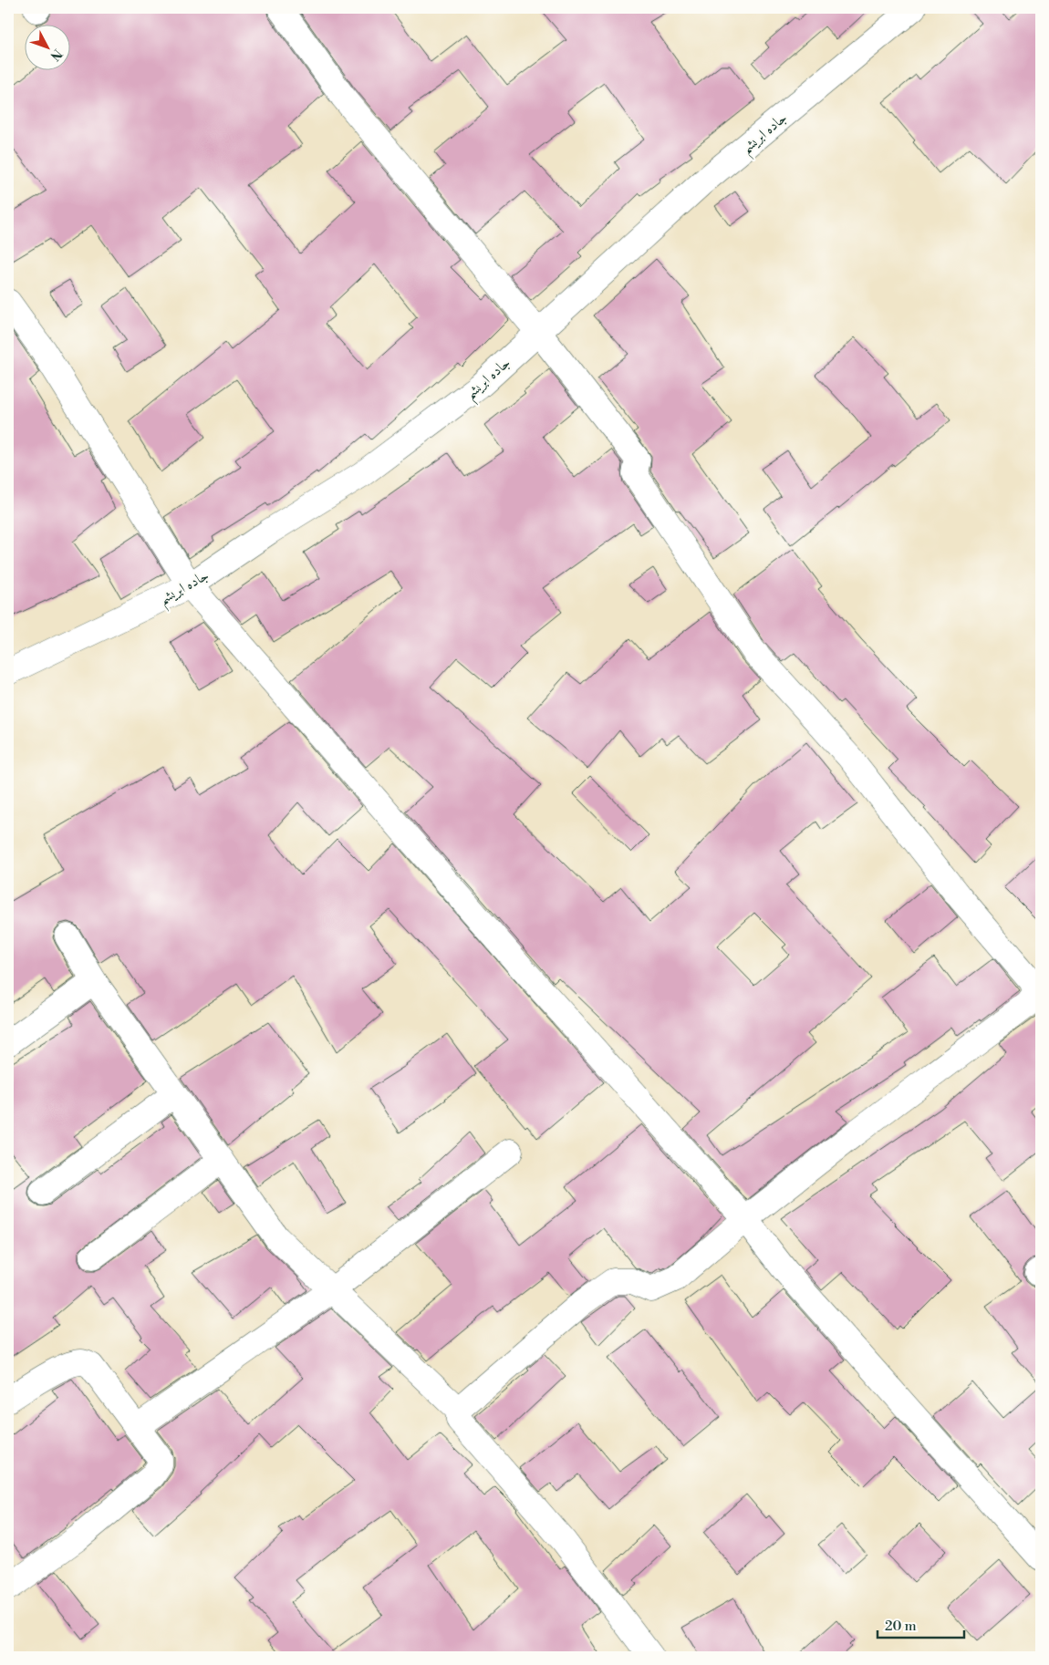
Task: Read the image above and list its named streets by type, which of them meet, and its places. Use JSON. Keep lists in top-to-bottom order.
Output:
{
  "streets": {
    "street": ["جاده ابریشم"]
  },
  "scale_bar": "20 m",
  "north": "bottom right"
}
